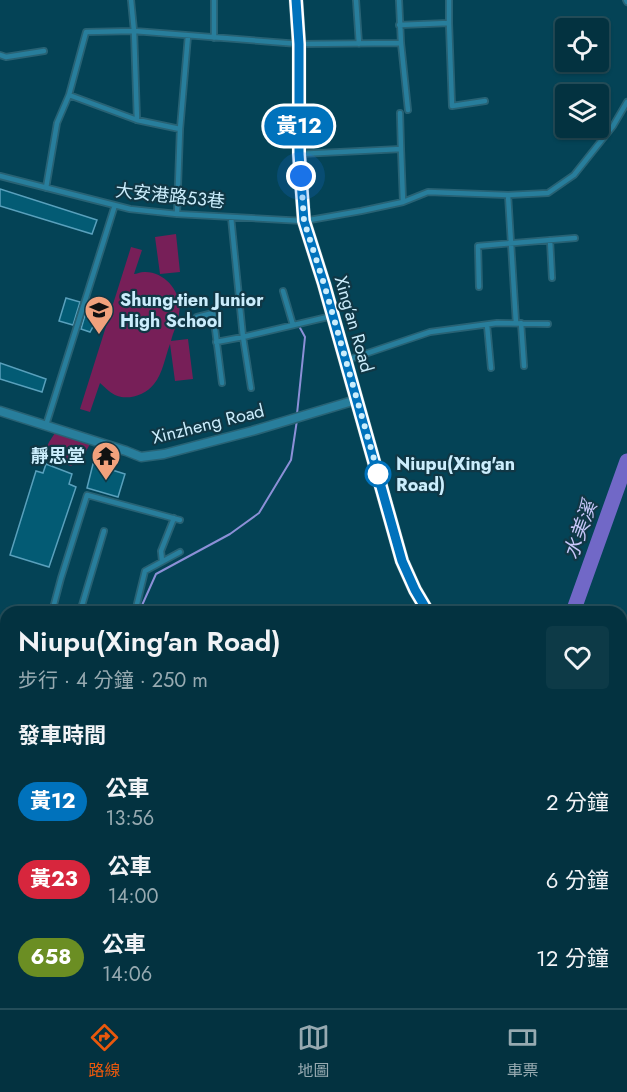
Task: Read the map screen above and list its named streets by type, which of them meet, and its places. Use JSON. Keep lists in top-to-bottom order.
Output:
{
  "streets": {
    "street": ["Xing’an Road", "Xinzheng Road"],
    "lane": ["大安港路53巷"]
  },
  "crossings": [
    ["大安港路53巷", "Xing’an Road"],
    ["Xing’an Road", "Xinzheng Road"]
  ],
  "water": ["水美溪"],
  "places": {
    "school or university": ["Shung-tien Junior High School"],
    "other": ["Niupu(Xing'an Road)"],
    "temple": ["靜思堂"]
  },
  "lines": ["bus line 黃12"],
  "page": {
    "on_map": "黃12",
    "heading": [
      ["Niupu(Xing'an Road)", "步行 · 4 分鐘 · 250 m"],
      "發車時間"
    ],
    "list": [
      {
        "mark": "黃12",
        "name": "公車",
        "note": "13:56",
        "value": "2 分鐘"
      },
      {
        "mark": "黃23",
        "name": "公車",
        "note": "14:00",
        "value": "6 分鐘"
      },
      {
        "mark": "658",
        "name": "公車",
        "note": "14:06",
        "value": "12 分鐘"
      }
    ],
    "tabs": ["路線", "地圖", "車票"]
  }
}
